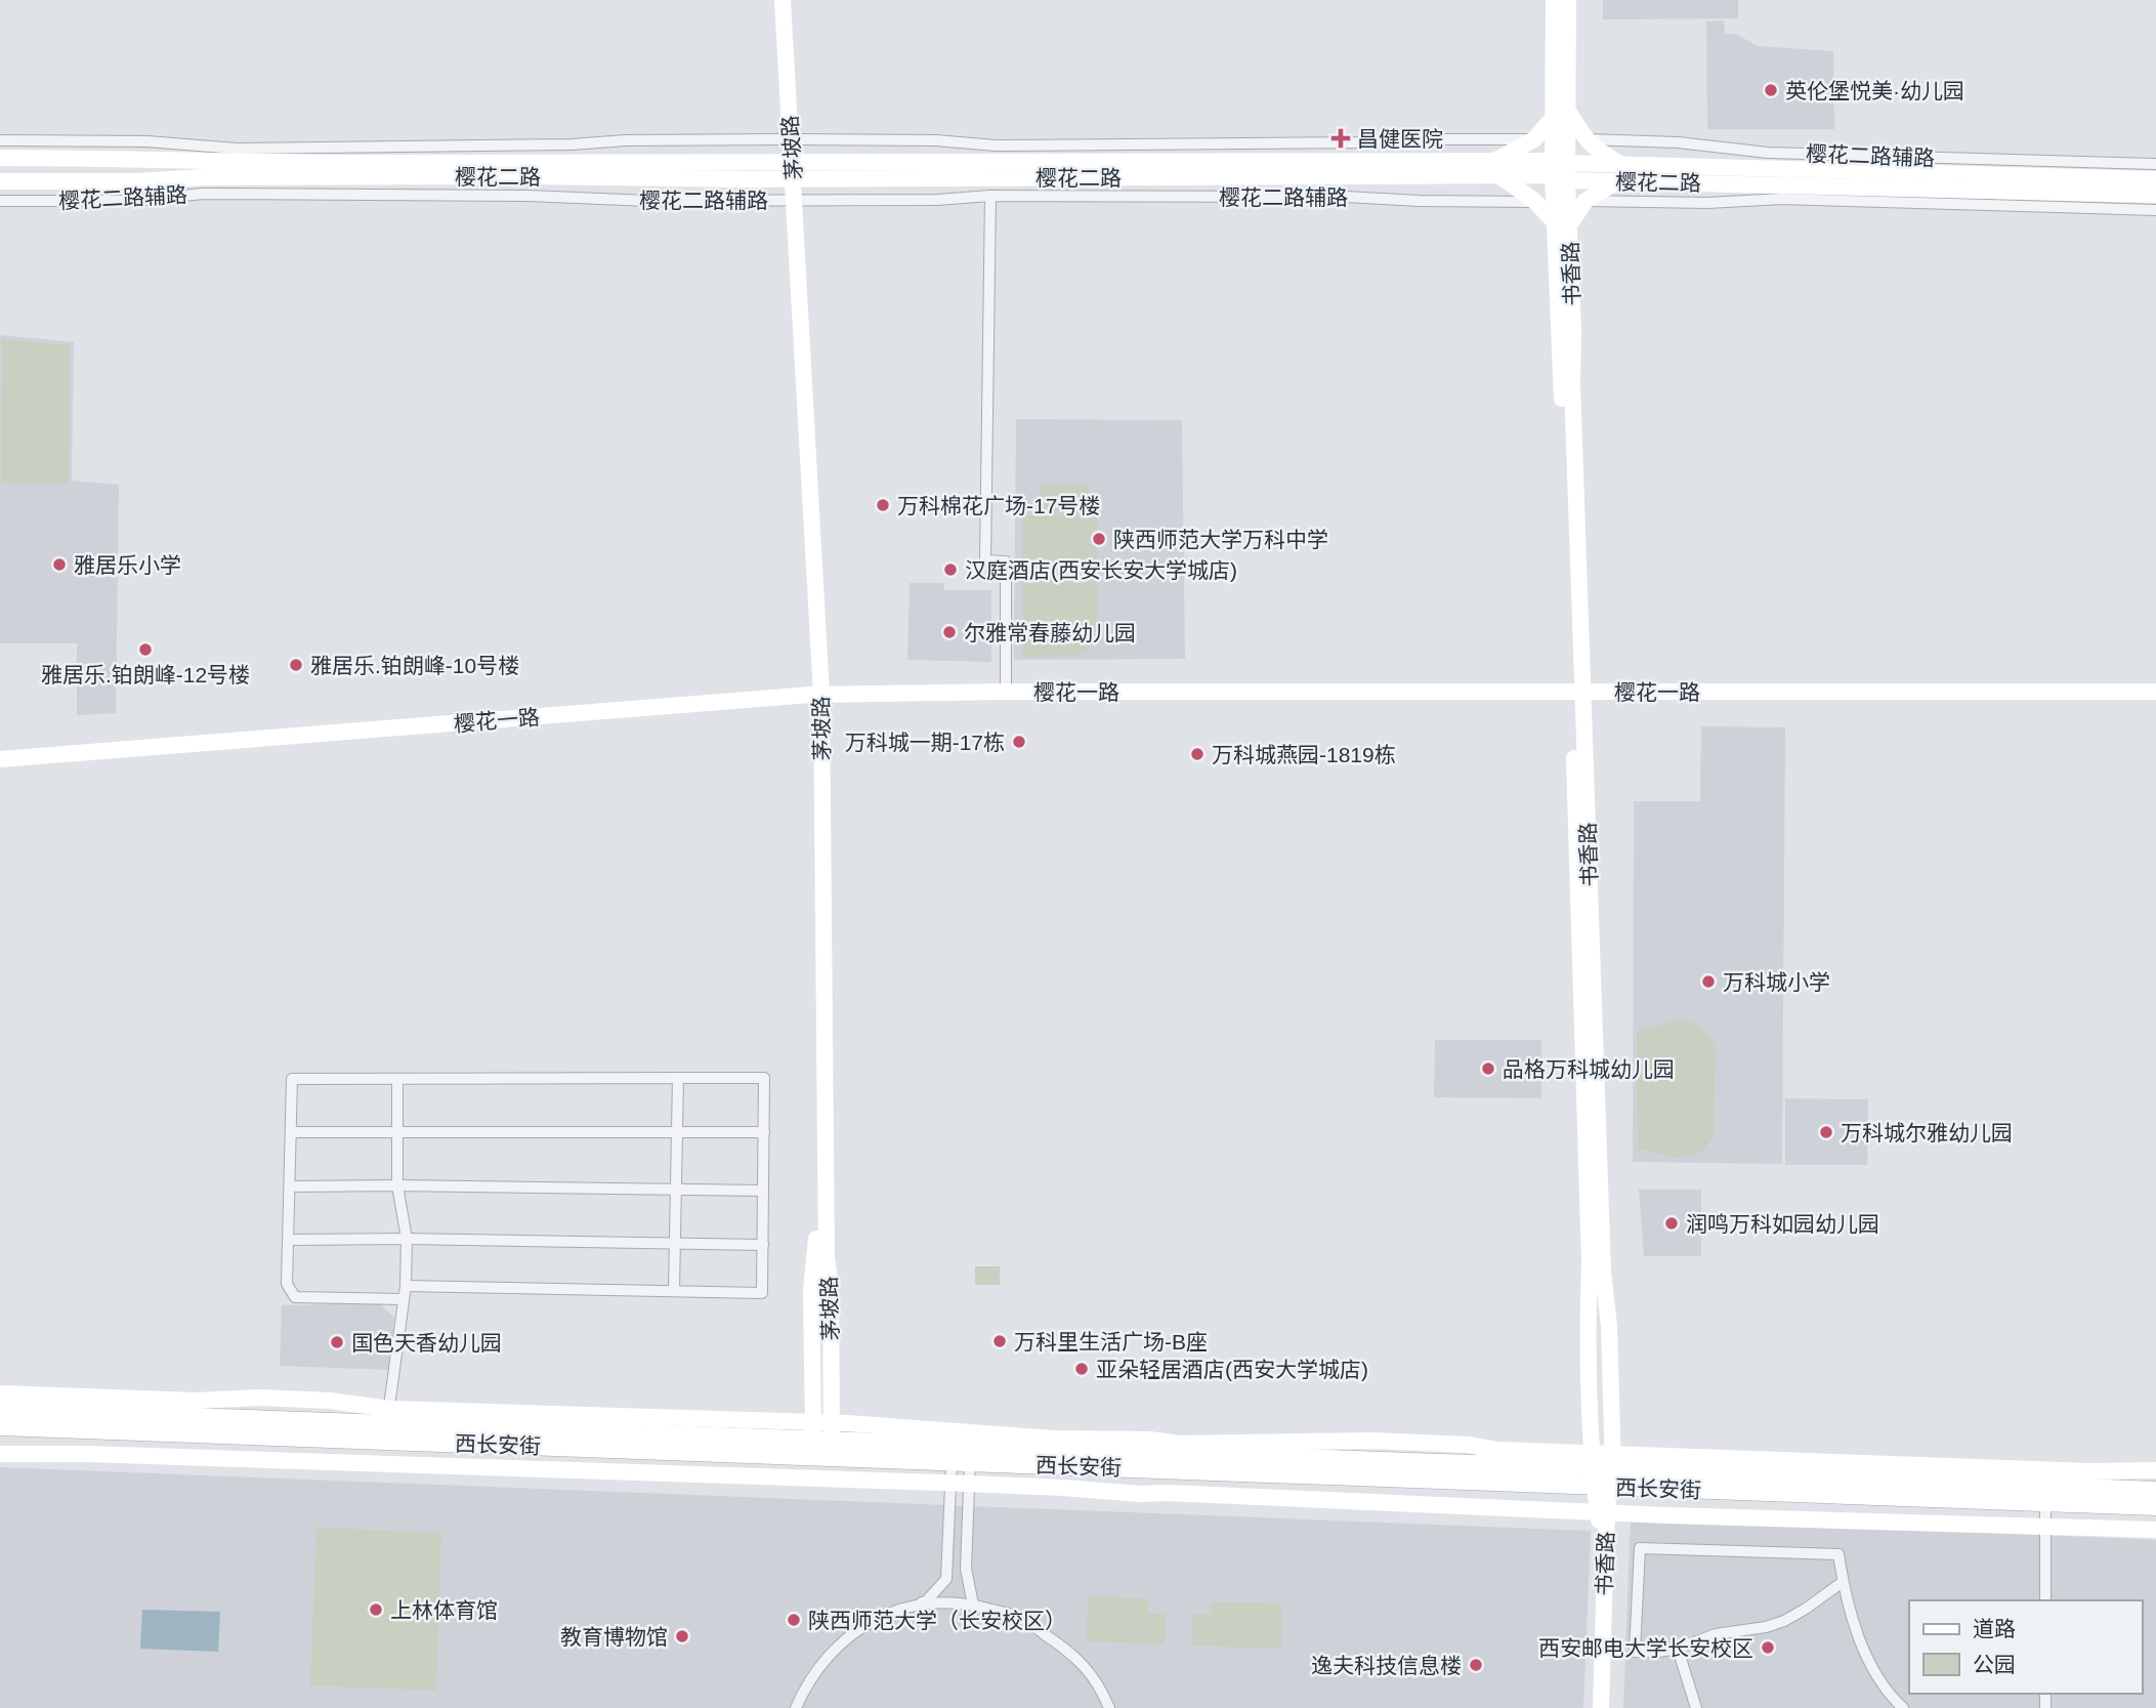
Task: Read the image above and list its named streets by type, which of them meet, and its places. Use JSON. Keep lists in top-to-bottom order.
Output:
{
  "streets": {
    "main road": [
      "茅坡路",
      "樱花二路",
      "书香路",
      "樱花一路",
      "西长安街"
    ],
    "street": ["樱花二路辅路"]
  },
  "crossings": [
    ["茅坡路", "樱花二路辅路"],
    ["茅坡路", "樱花二路"],
    ["茅坡路", "樱花一路"],
    ["茅坡路", "西长安街"],
    ["樱花二路", "书香路"],
    ["书香路", "樱花一路"],
    ["书香路", "西长安街"]
  ],
  "places": {
    "other": [
      "英伦堡悦美·幼儿园",
      "万科棉花广场-17号楼",
      "陕西师范大学万科中学",
      "雅居乐小学",
      "汉庭酒店(西安长安大学城店)",
      "尔雅常春藤幼儿园",
      "雅居乐.铂朗峰-12号楼",
      "雅居乐.铂朗峰-10号楼",
      "万科城一期-17栋",
      "万科城燕园-1819栋",
      "万科城小学",
      "品格万科城幼儿园",
      "万科城尔雅幼儿园",
      "润鸣万科如园幼儿园",
      "万科里生活广场-B座",
      "国色天香幼儿园",
      "亚朵轻居酒店(西安大学城店)",
      "上林体育馆",
      "陕西师范大学（长安校区）",
      "教育博物馆",
      "西安邮电大学长安校区",
      "逸夫科技信息楼"
    ],
    "health": ["昌健医院"]
  },
  "legend": ["道路", "公园"]
}
